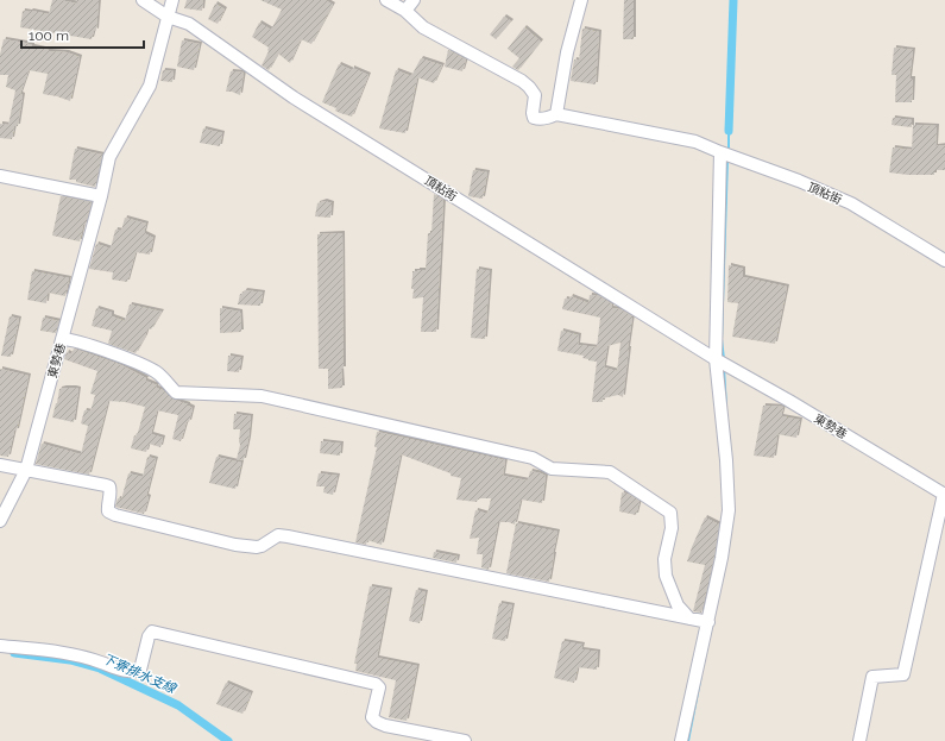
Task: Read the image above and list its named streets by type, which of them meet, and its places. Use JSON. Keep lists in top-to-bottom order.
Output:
{
  "streets": {
    "street": ["頂粘街", "東勢巷"]
  },
  "crossings": [
    ["頂粘街", "東勢巷"]
  ],
  "water": ["下寮排水支線"],
  "scale_bar": "100 m"
}
